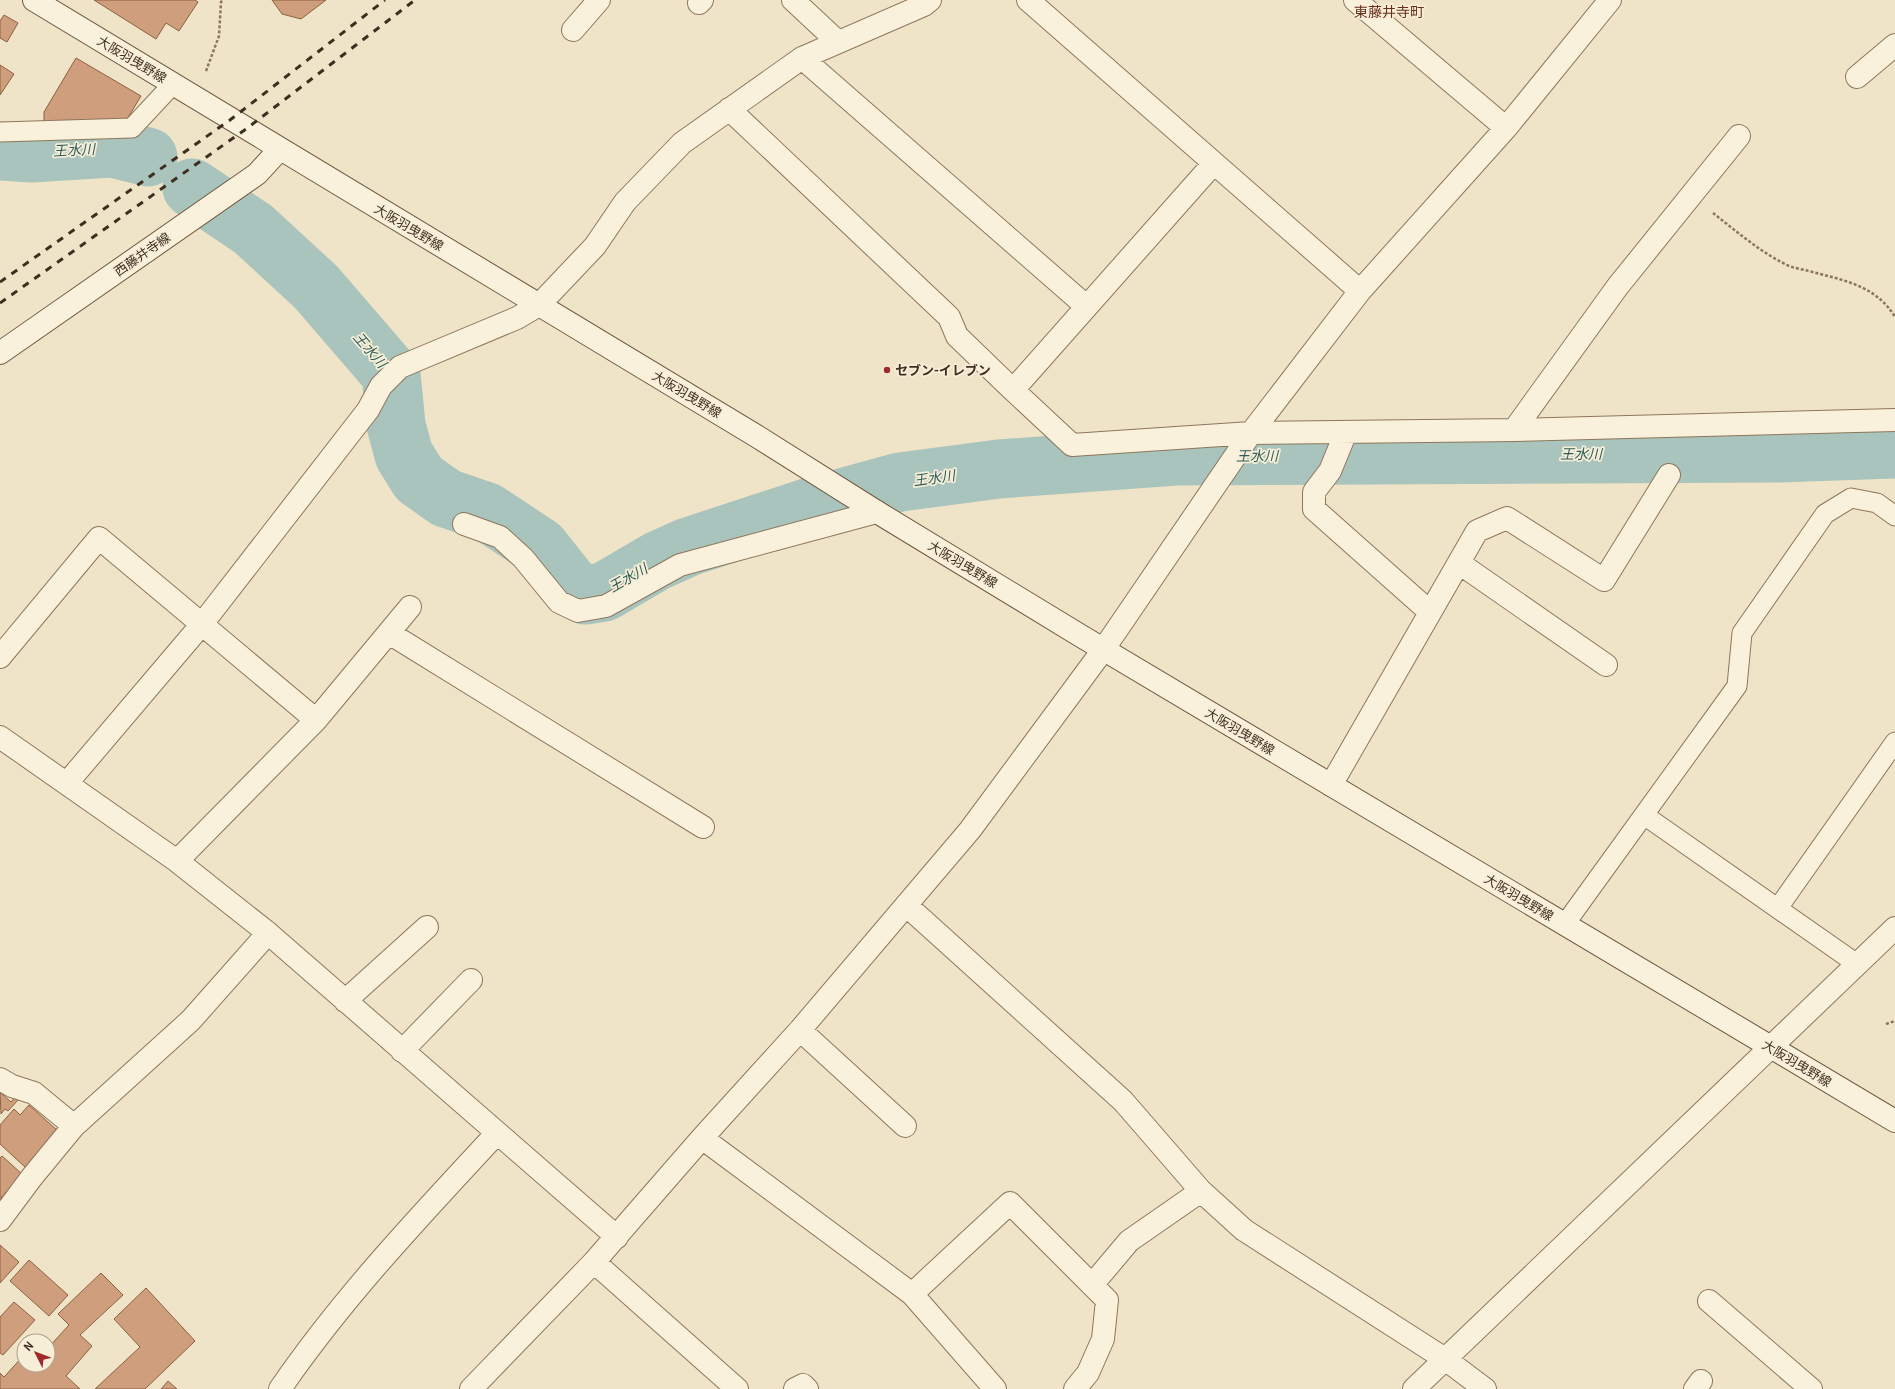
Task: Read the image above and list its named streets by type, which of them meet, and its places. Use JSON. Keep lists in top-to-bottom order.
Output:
{
  "streets": {
    "street": ["大阪羽曳野線", "西藤井寺線"]
  },
  "crossings": [
    ["大阪羽曳野線", "西藤井寺線"]
  ],
  "districts": ["東藤井寺町"],
  "water": ["王水川"],
  "places": ["セブン-イレブン"],
  "north": "top left"
}
